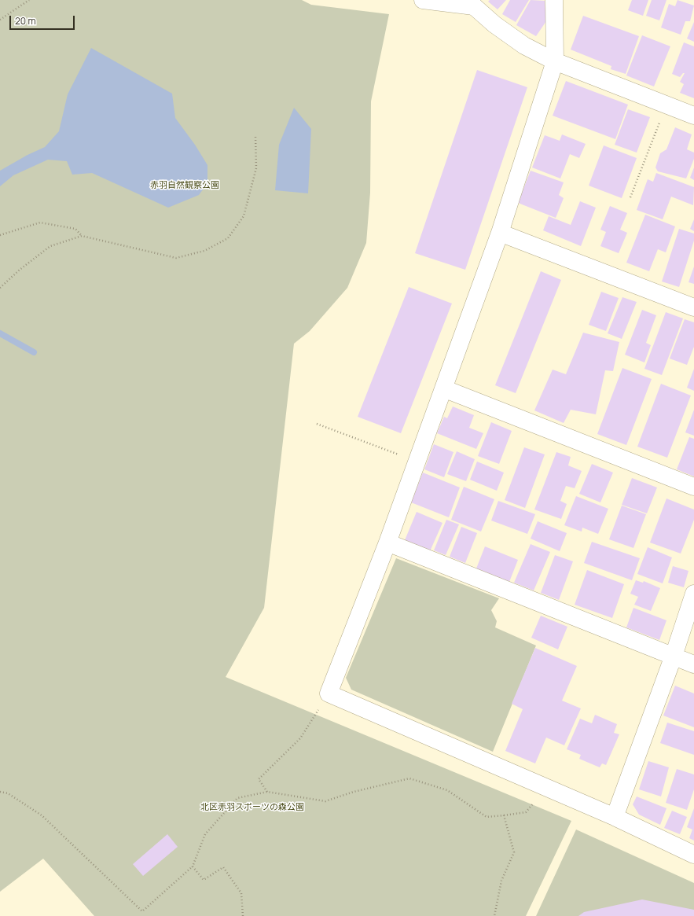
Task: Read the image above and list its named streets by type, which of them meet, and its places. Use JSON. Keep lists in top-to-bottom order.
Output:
{
  "parks": ["赤羽自然観察公園", "北区赤羽スポーツの森公園"],
  "scale_bar": "20 m"
}
